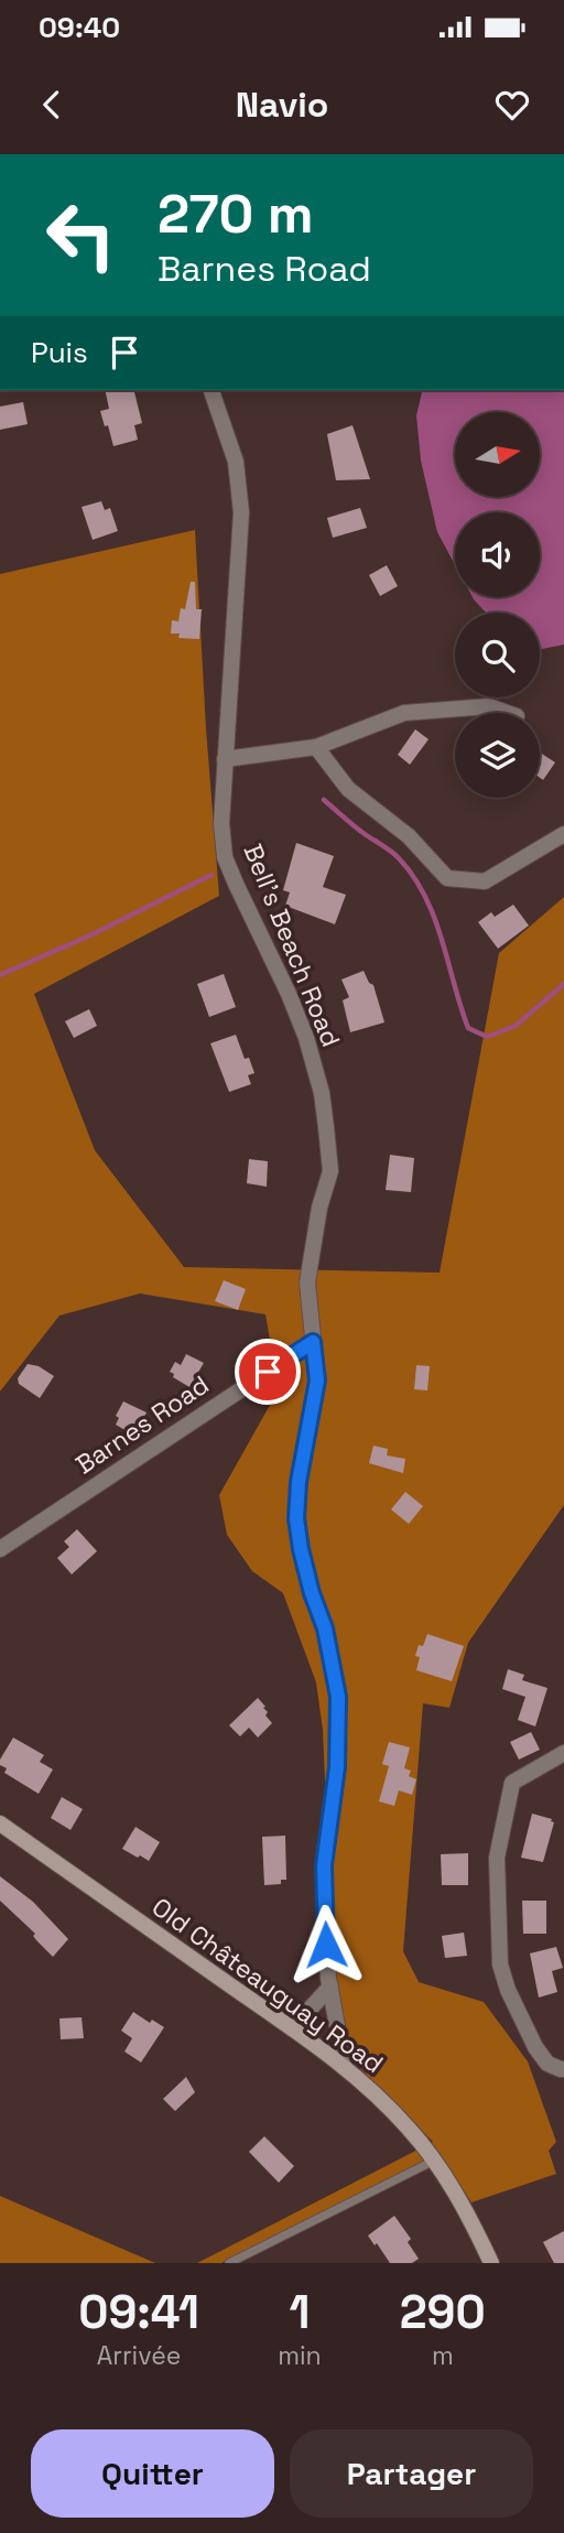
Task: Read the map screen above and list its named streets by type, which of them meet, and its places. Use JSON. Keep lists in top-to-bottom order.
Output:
{
  "streets": {
    "street": ["Bell's Beach Road", "Barnes Road", "Old Châteauguay Road"]
  },
  "crossings": [
    ["Bell's Beach Road", "Barnes Road"],
    ["Bell's Beach Road", "Old Châteauguay Road"]
  ],
  "north": "right",
  "page": {
    "status": "09:40",
    "header": "Navio",
    "turn": ["270 m", "Barnes Road"],
    "then": "Puis",
    "eta": [
      "09:41",
      "Arrivée",
      "1",
      "min",
      "290",
      "m"
    ],
    "buttons": ["Quitter", "Partager"]
  }
}
